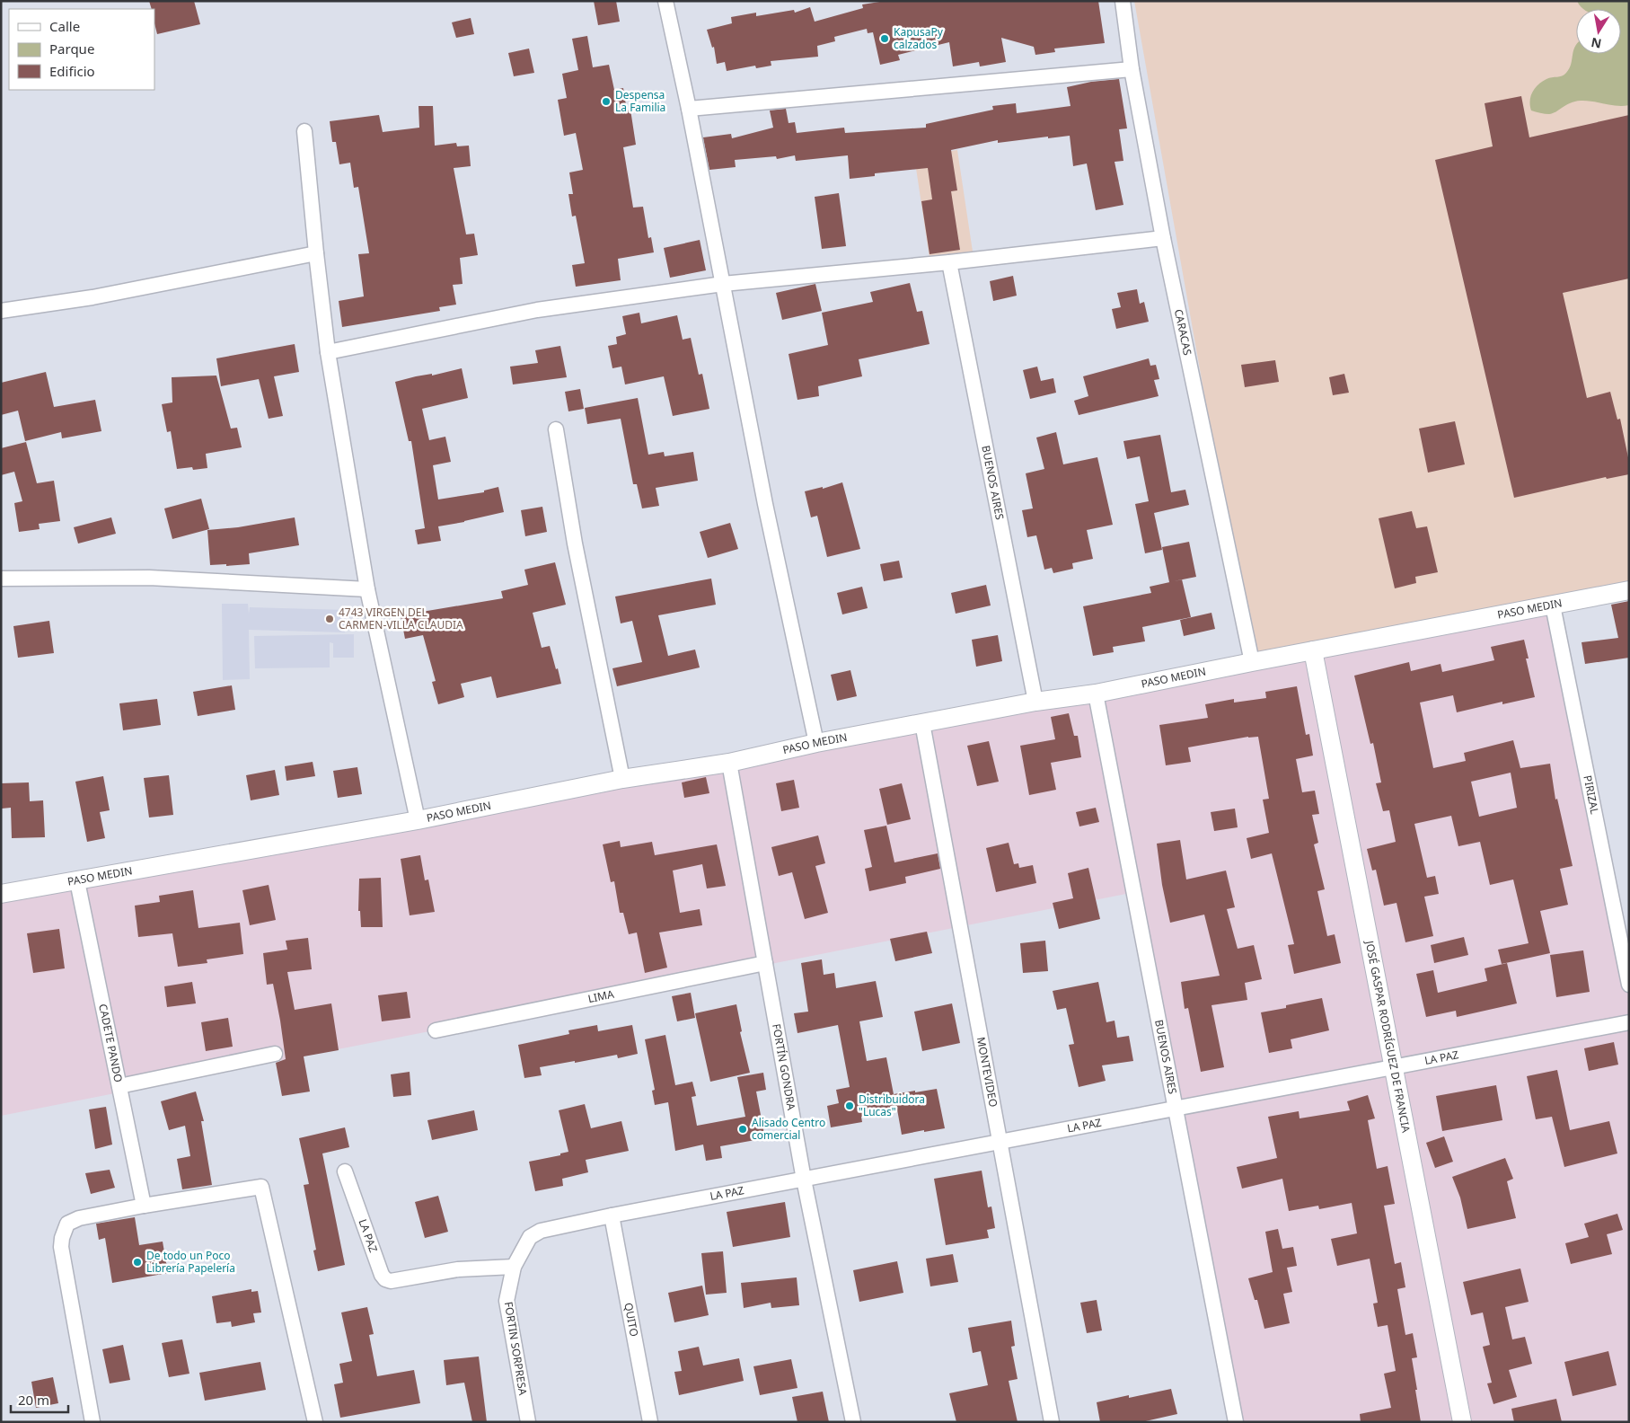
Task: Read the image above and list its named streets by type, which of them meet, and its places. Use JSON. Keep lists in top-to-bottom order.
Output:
{
  "streets": {
    "street": [
      "CARACAS",
      "BUENOS AIRES",
      "PASO MEDIN",
      "PIRIZAL",
      "LIMA",
      "JOSÉ GASPAR RODRÍGUEZ DE FRANCIA",
      "CADETE PANDO",
      "LA PAZ",
      "FORTÍN GONDRA",
      "MONTEVIDEO",
      "QUITO",
      "FORTIN SORPRESA"
    ]
  },
  "crossings": [
    ["CARACAS", "PASO MEDIN"],
    ["BUENOS AIRES", "PASO MEDIN"],
    ["BUENOS AIRES", "LA PAZ"],
    ["PASO MEDIN", "PIRIZAL"],
    ["PASO MEDIN", "JOSÉ GASPAR RODRÍGUEZ DE FRANCIA"],
    ["PASO MEDIN", "CADETE PANDO"],
    ["PASO MEDIN", "FORTÍN GONDRA"],
    ["PASO MEDIN", "MONTEVIDEO"],
    ["LIMA", "FORTÍN GONDRA"],
    ["JOSÉ GASPAR RODRÍGUEZ DE FRANCIA", "LA PAZ"],
    ["LA PAZ", "FORTÍN GONDRA"],
    ["LA PAZ", "MONTEVIDEO"],
    ["LA PAZ", "QUITO"],
    ["LA PAZ", "FORTIN SORPRESA"]
  ],
  "places": [
    "KapusaPy calzados",
    "Despensa La Familia",
    "4743 VIRGEN DEL CARMEN-VILLA CLAUDIA",
    "Distribuidora \"Lucas\"",
    "Alisado Centro comercial",
    "De todo un Poco Librería Papelería"
  ],
  "legend": ["Calle", "Parque", "Edificio"],
  "scale_bar": "20 m",
  "north": "bottom"
}
